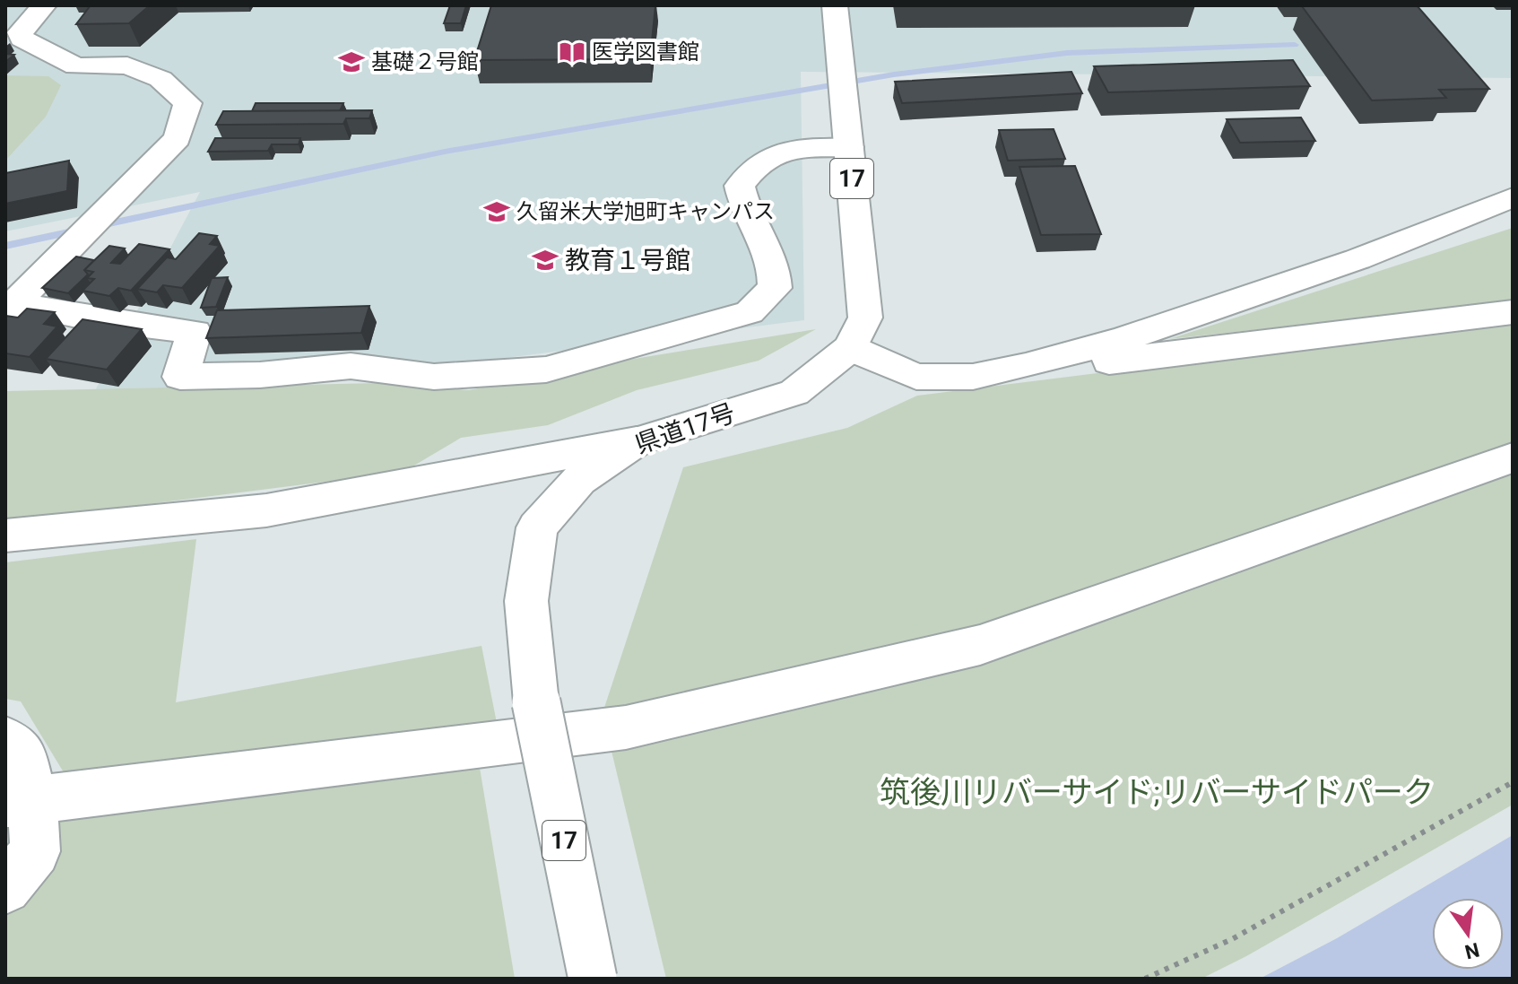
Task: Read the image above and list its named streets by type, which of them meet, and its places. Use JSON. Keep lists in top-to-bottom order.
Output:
{
  "streets": {
    "street": ["17", "県道17号"]
  },
  "crossings": [
    ["17", "県道17号"]
  ],
  "parks": ["筑後川リバーサイド;リバーサイドパーク"],
  "places": {
    "library": ["医学図書館"],
    "school or university": ["基礎２号館", "久留米大学旭町キャンパス", "教育１号館"]
  },
  "north": "bottom"
}
